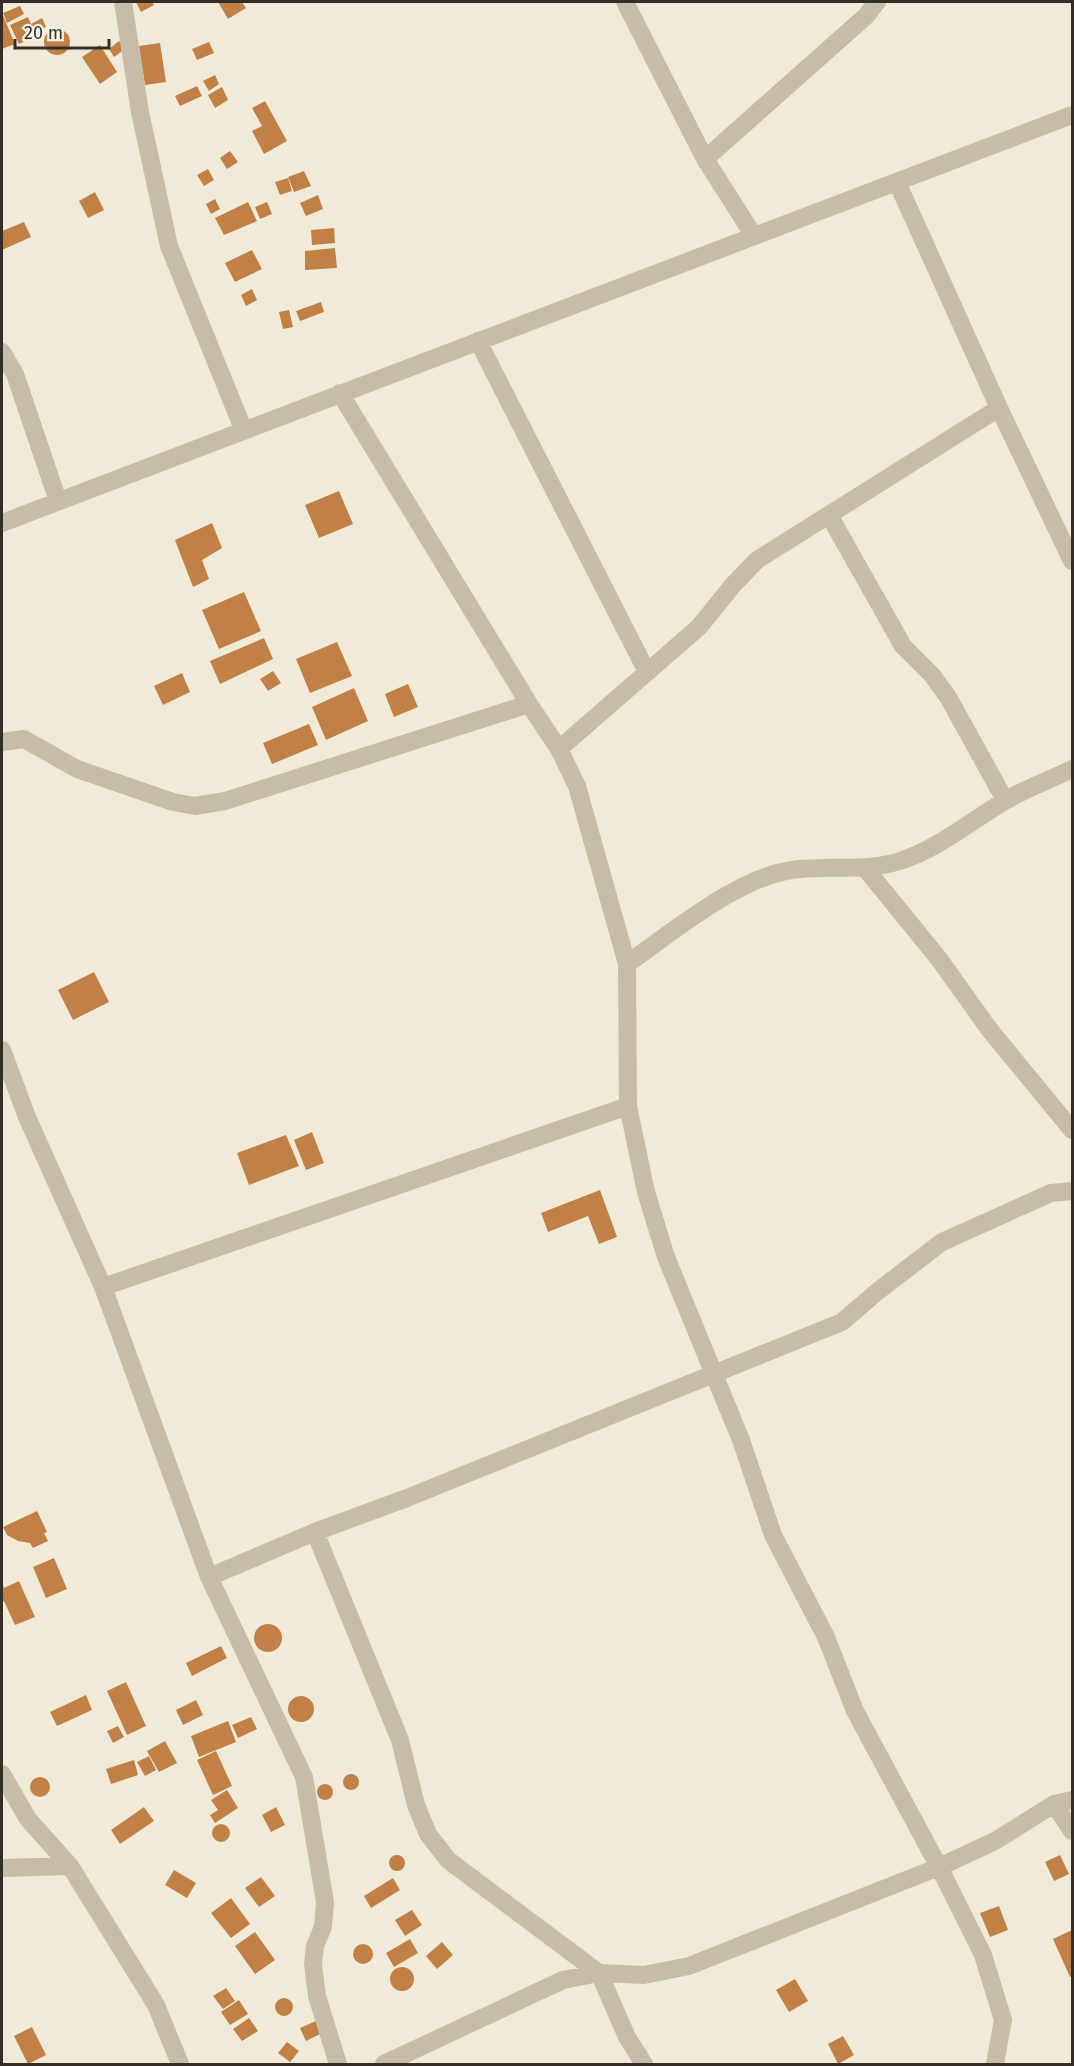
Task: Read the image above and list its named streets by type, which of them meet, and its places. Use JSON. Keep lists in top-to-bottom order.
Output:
{
  "scale_bar": "20 m"
}
